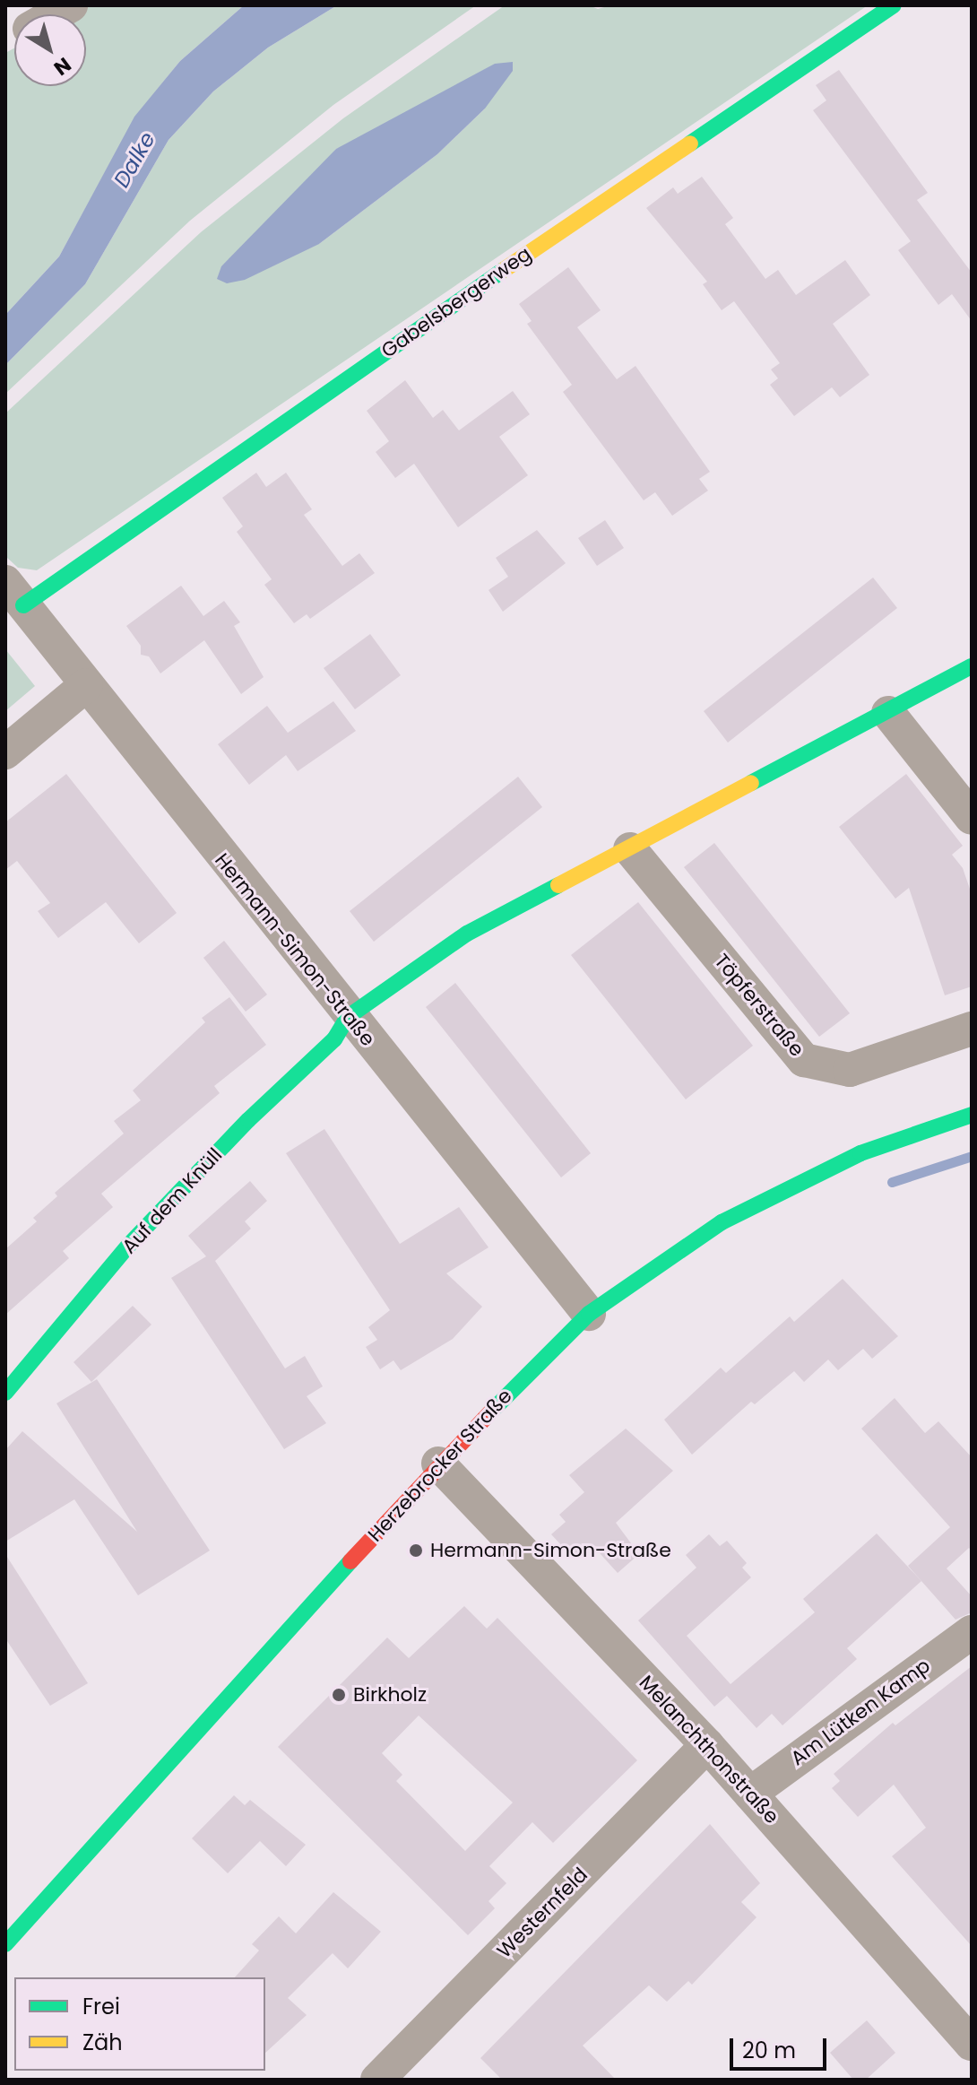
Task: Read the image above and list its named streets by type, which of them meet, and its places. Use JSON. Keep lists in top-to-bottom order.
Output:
{
  "streets": {
    "street": [
      "Gabelsbergerweg",
      "Hermann-Simon-Straße",
      "Töpferstraße",
      "Auf dem Knüll",
      "Herzebrocker Straße",
      "Am Lütken Kamp",
      "Melanchthonstraße",
      "Westernfeld"
    ]
  },
  "crossings": [
    ["Gabelsbergerweg", "Hermann-Simon-Straße"],
    ["Hermann-Simon-Straße", "Auf dem Knüll"],
    ["Hermann-Simon-Straße", "Herzebrocker Straße"],
    ["Herzebrocker Straße", "Melanchthonstraße"],
    ["Am Lütken Kamp", "Melanchthonstraße"],
    ["Melanchthonstraße", "Westernfeld"]
  ],
  "water": ["Dalke"],
  "places": ["Hermann-Simon-Straße", "Birkholz"],
  "legend": ["Frei", "Zäh"],
  "scale_bar": "20 m",
  "north": "bottom right"
}
